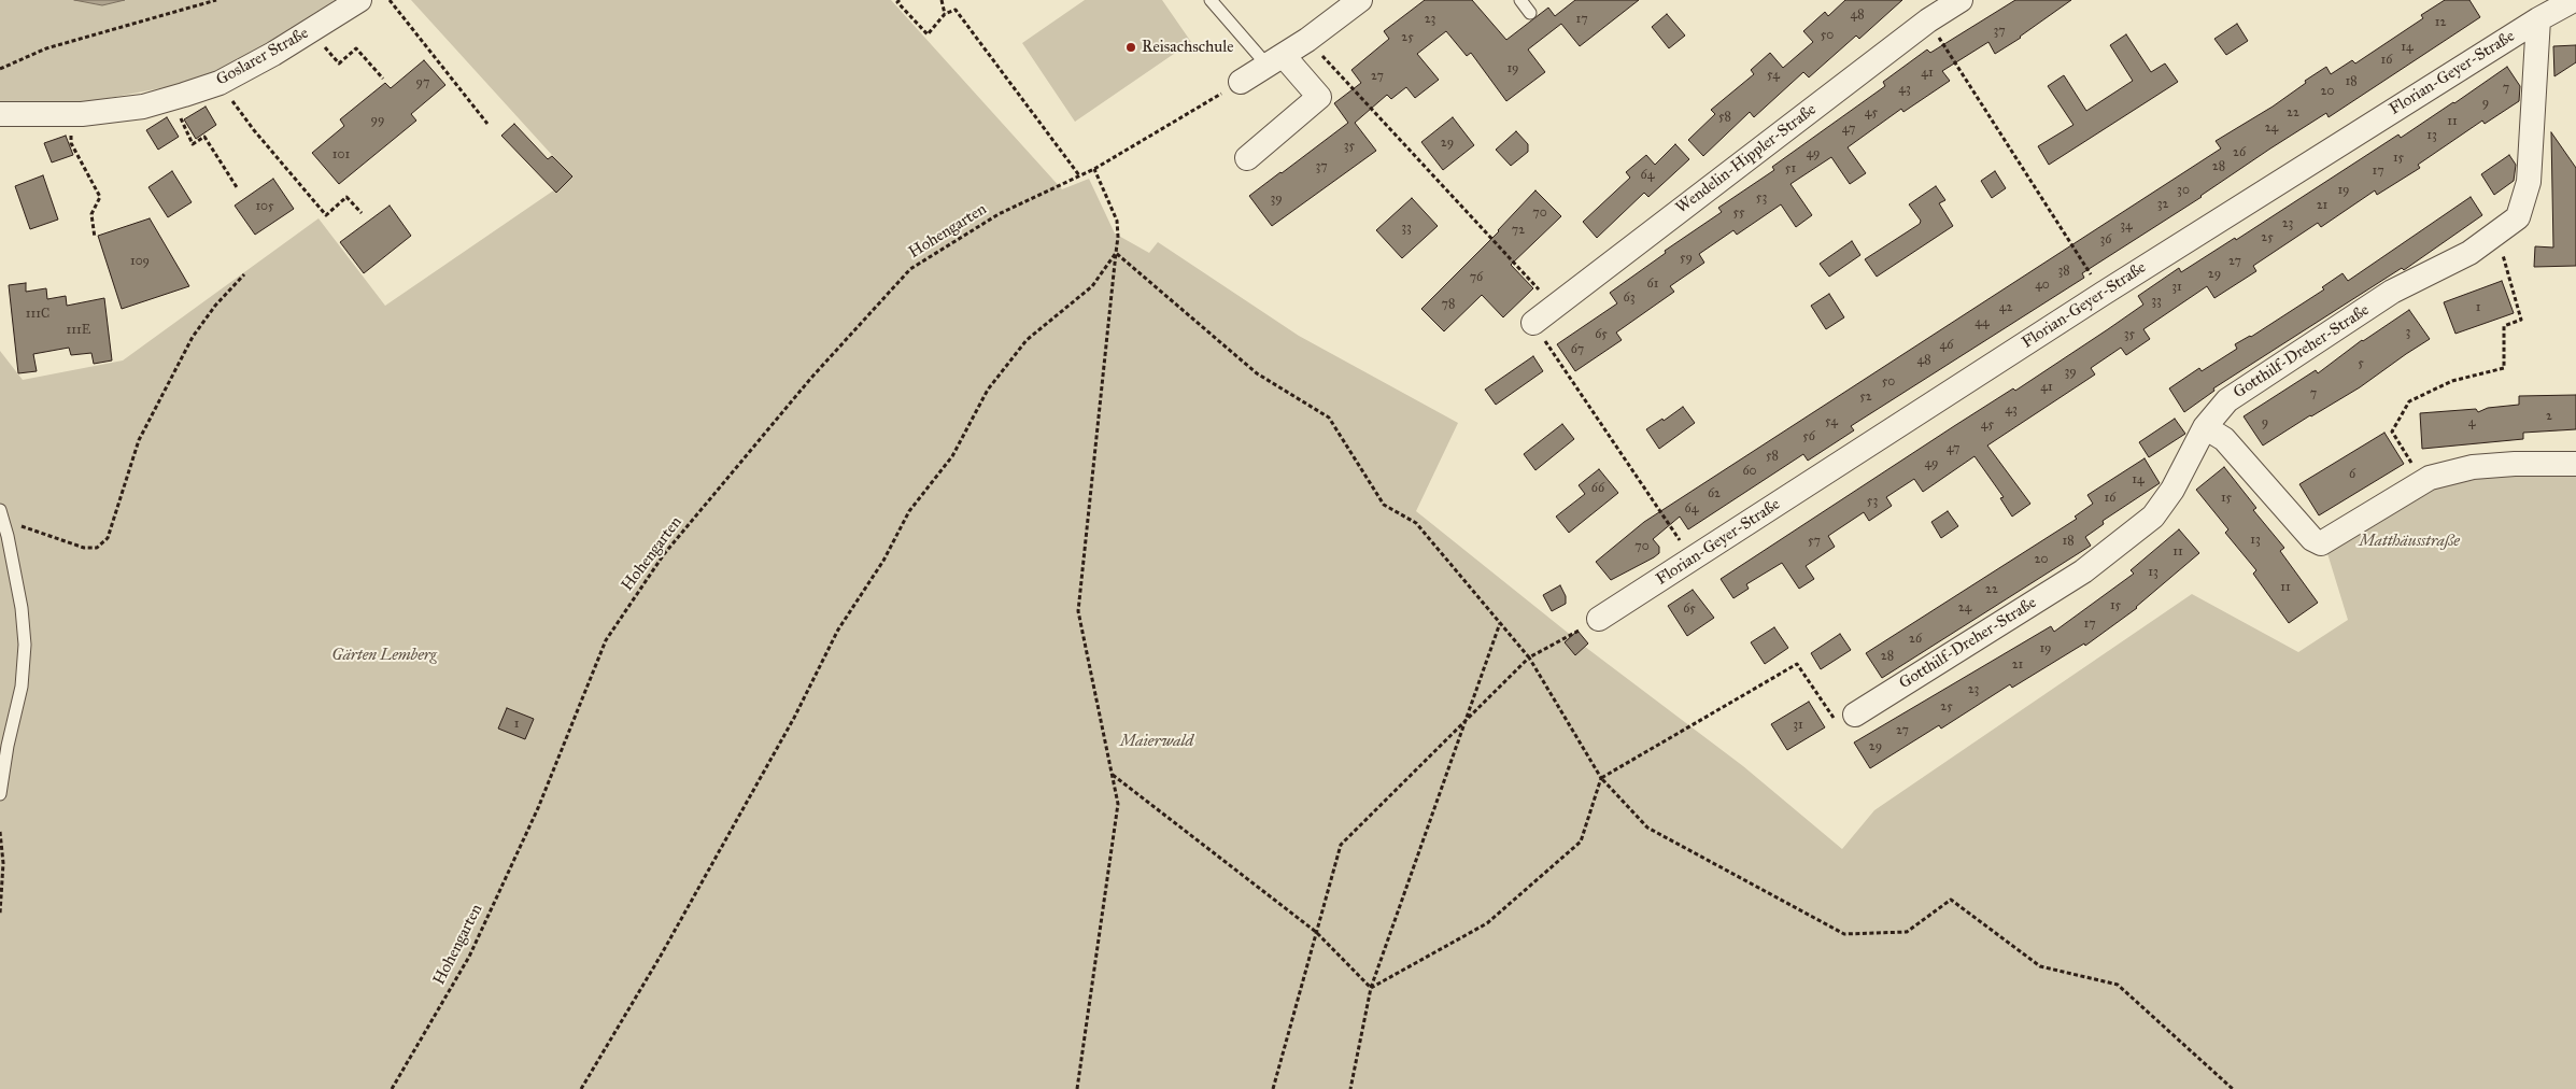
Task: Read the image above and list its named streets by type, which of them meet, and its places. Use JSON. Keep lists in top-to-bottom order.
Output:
{
  "streets": {
    "street": [
      "Goslarer Straße",
      "Florian-Geyer-Straße",
      "Wendelin-Hippler-Straße",
      "Gotthilf-Dreher-Straße"
    ],
    "path": ["Hohengarten"]
  },
  "crossings": [
    ["Florian-Geyer-Straße", "Gotthilf-Dreher-Straße"]
  ],
  "parks": ["Matthäusstraße", "Gärten Lemberg", "Maierwald"],
  "places": ["Reisachschule"],
  "house_numbers": [
    "48",
    "23",
    "17",
    "12",
    "37",
    "50",
    "25",
    "14",
    "16",
    "19",
    "41",
    "54",
    "27",
    "18",
    "97",
    "7",
    "43",
    "20",
    "9",
    "45",
    "22",
    "58",
    "99",
    "11",
    "24",
    "47",
    "13",
    "29",
    "35",
    "26",
    "49",
    "101",
    "15",
    "37",
    "28",
    "51",
    "17",
    "64",
    "30",
    "19",
    "53",
    "39",
    "32",
    "21",
    "105",
    "70",
    "55",
    "23",
    "34",
    "33",
    "72",
    "25",
    "36",
    "59",
    "109",
    "27",
    "38",
    "29",
    "76",
    "61",
    "40",
    "31",
    "63",
    "33",
    "78",
    "42",
    "1",
    "111C",
    "44",
    "111E",
    "3",
    "65",
    "35",
    "46",
    "67",
    "48",
    "5",
    "39",
    "50",
    "41",
    "7",
    "52",
    "43",
    "2",
    "54",
    "9",
    "4",
    "45",
    "56",
    "47",
    "58",
    "49",
    "60",
    "6",
    "14",
    "66",
    "62",
    "16",
    "15",
    "53",
    "64",
    "13",
    "57",
    "18",
    "70",
    "11",
    "20",
    "13",
    "11",
    "22",
    "15",
    "24",
    "65",
    "17",
    "26",
    "19",
    "28",
    "21",
    "23",
    "25",
    "1",
    "31",
    "27",
    "29"
  ]
}
